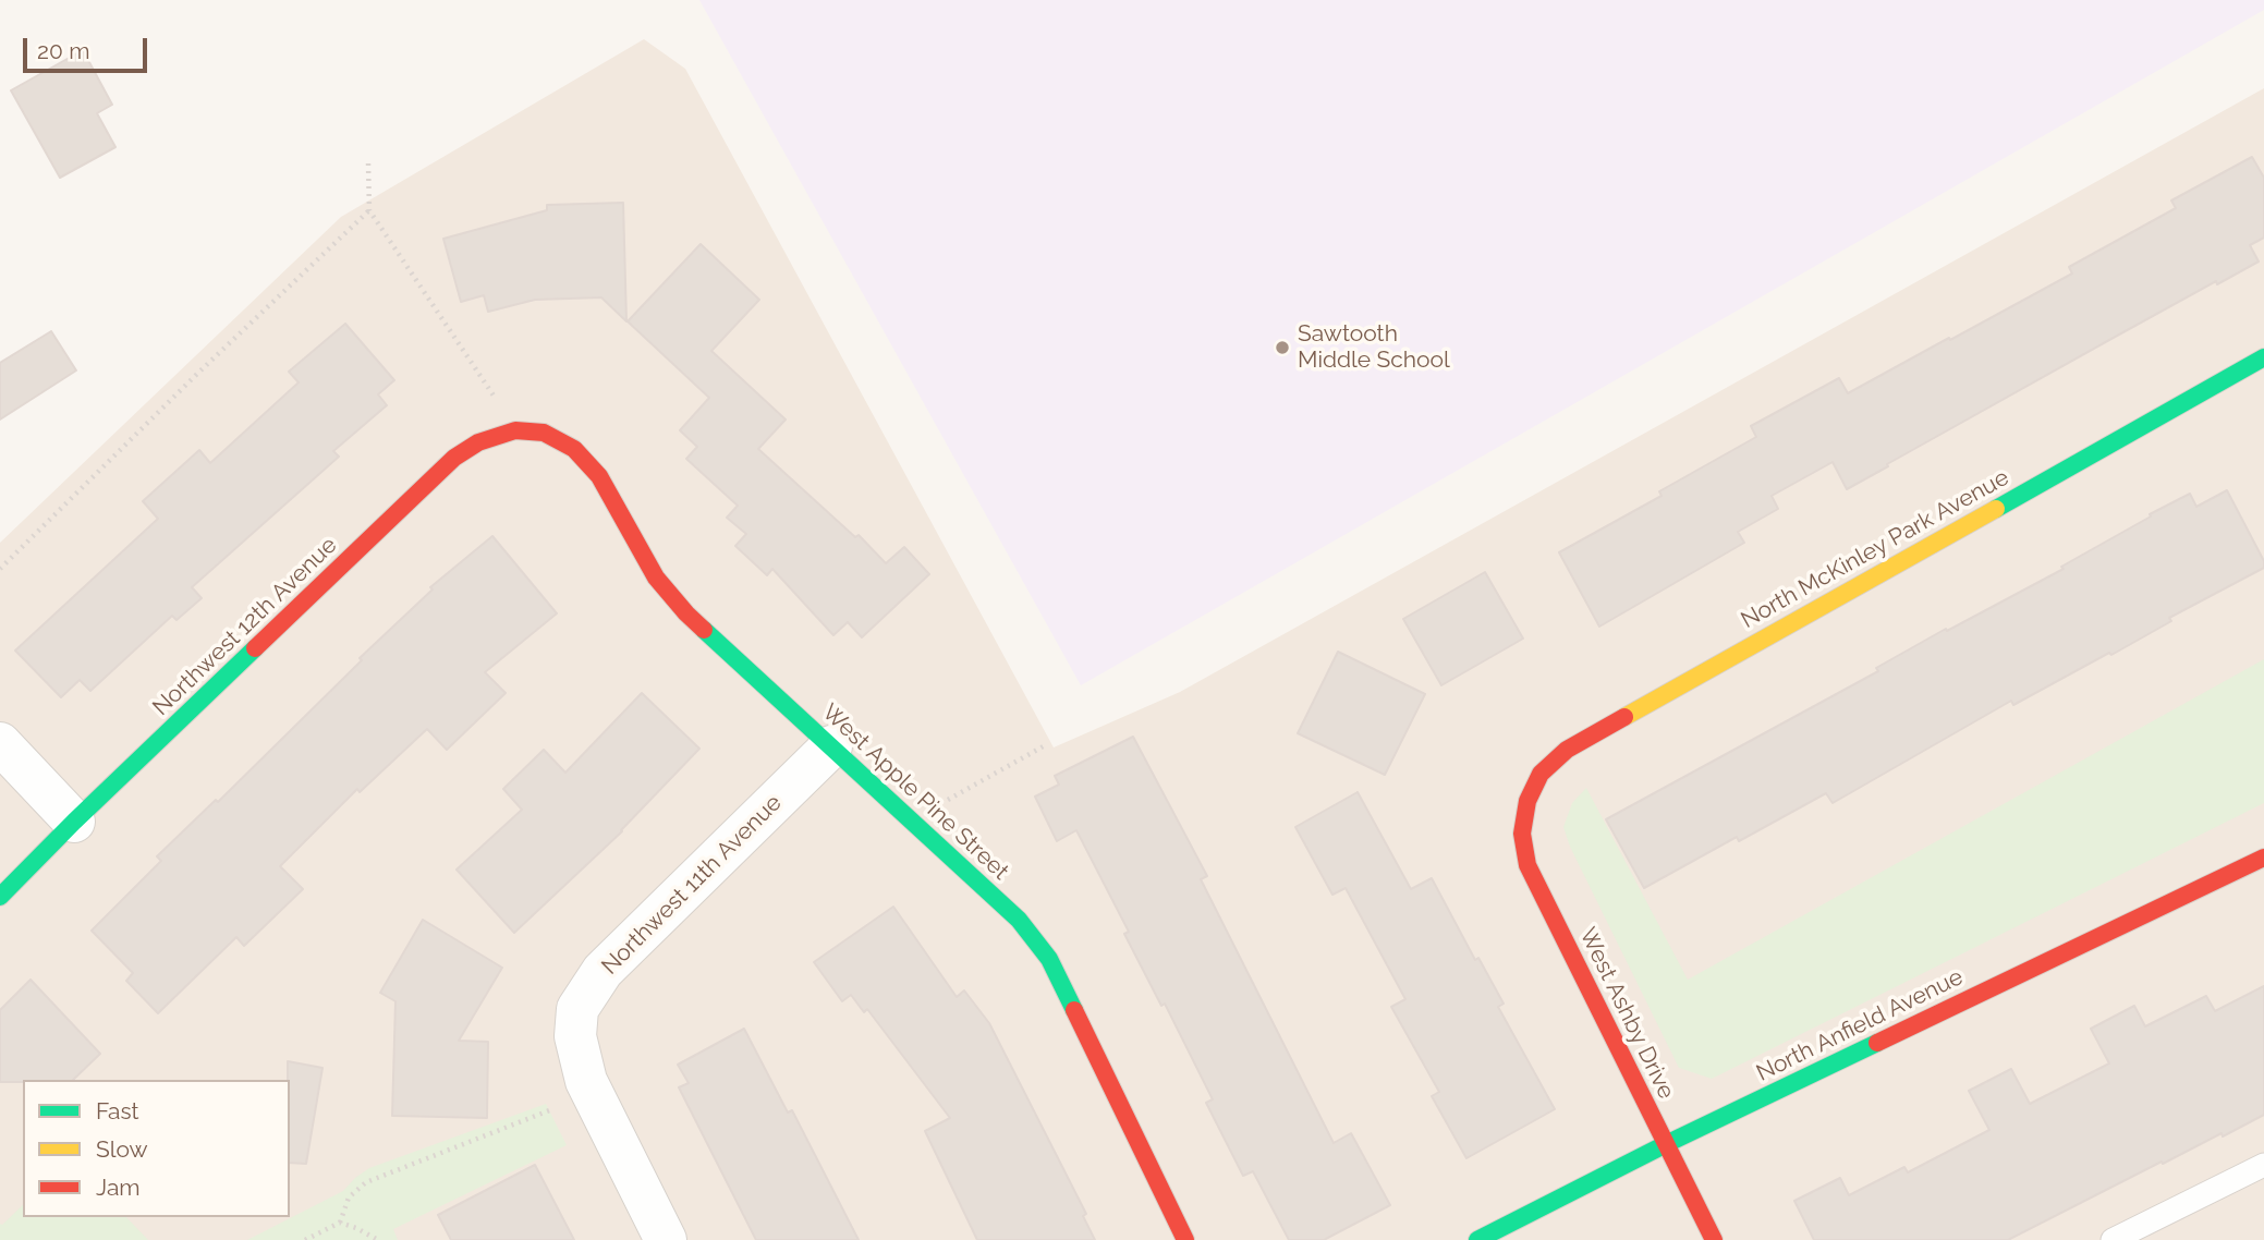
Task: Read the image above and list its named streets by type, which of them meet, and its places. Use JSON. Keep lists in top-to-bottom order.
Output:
{
  "streets": {
    "street": [
      "North McKinley Park Avenue",
      "Northwest 12th Avenue",
      "West Apple Pine Street",
      "Northwest 11th Avenue",
      "West Ashby Drive",
      "North Anfield Avenue"
    ]
  },
  "crossings": [
    ["North McKinley Park Avenue", "West Ashby Drive"],
    ["Northwest 12th Avenue", "West Apple Pine Street"],
    ["West Apple Pine Street", "Northwest 11th Avenue"],
    ["West Ashby Drive", "North Anfield Avenue"]
  ],
  "places": ["Sawtooth Middle School"],
  "legend": ["Fast", "Slow", "Jam"],
  "scale_bar": "20 m"
}
